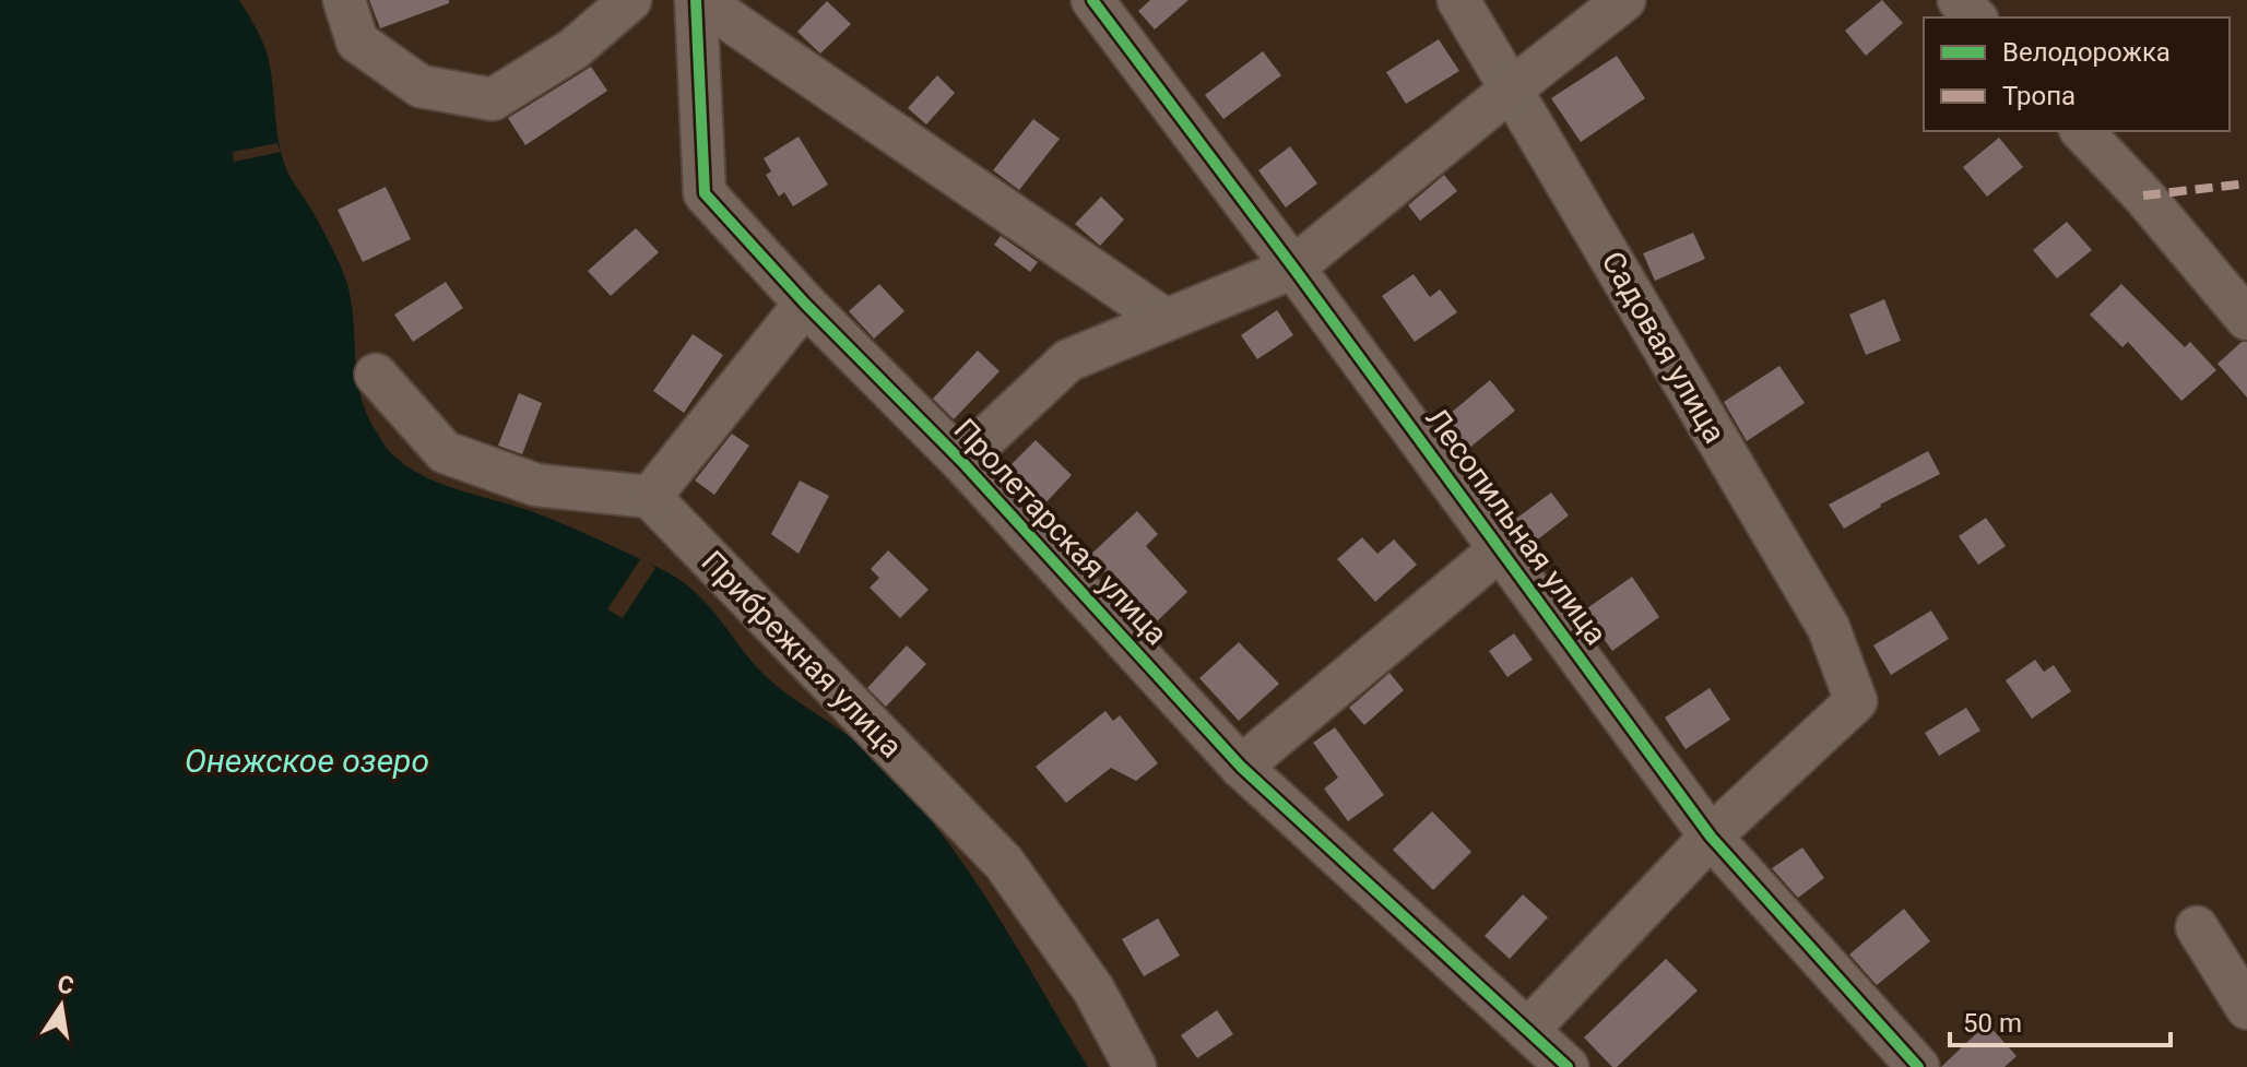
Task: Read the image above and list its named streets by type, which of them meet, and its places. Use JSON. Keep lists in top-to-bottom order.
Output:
{
  "streets": {
    "street": [
      "Садовая улица",
      "Лесопильная улица",
      "Пролетарская улица",
      "Прибрежная улица"
    ]
  },
  "crossings": [
    ["Садовая улица", "Лесопильная улица"]
  ],
  "water": ["Онежское озеро"],
  "legend": ["Велодорожка", "Тропа"],
  "scale_bar": "50 m",
  "north": "top"
}
